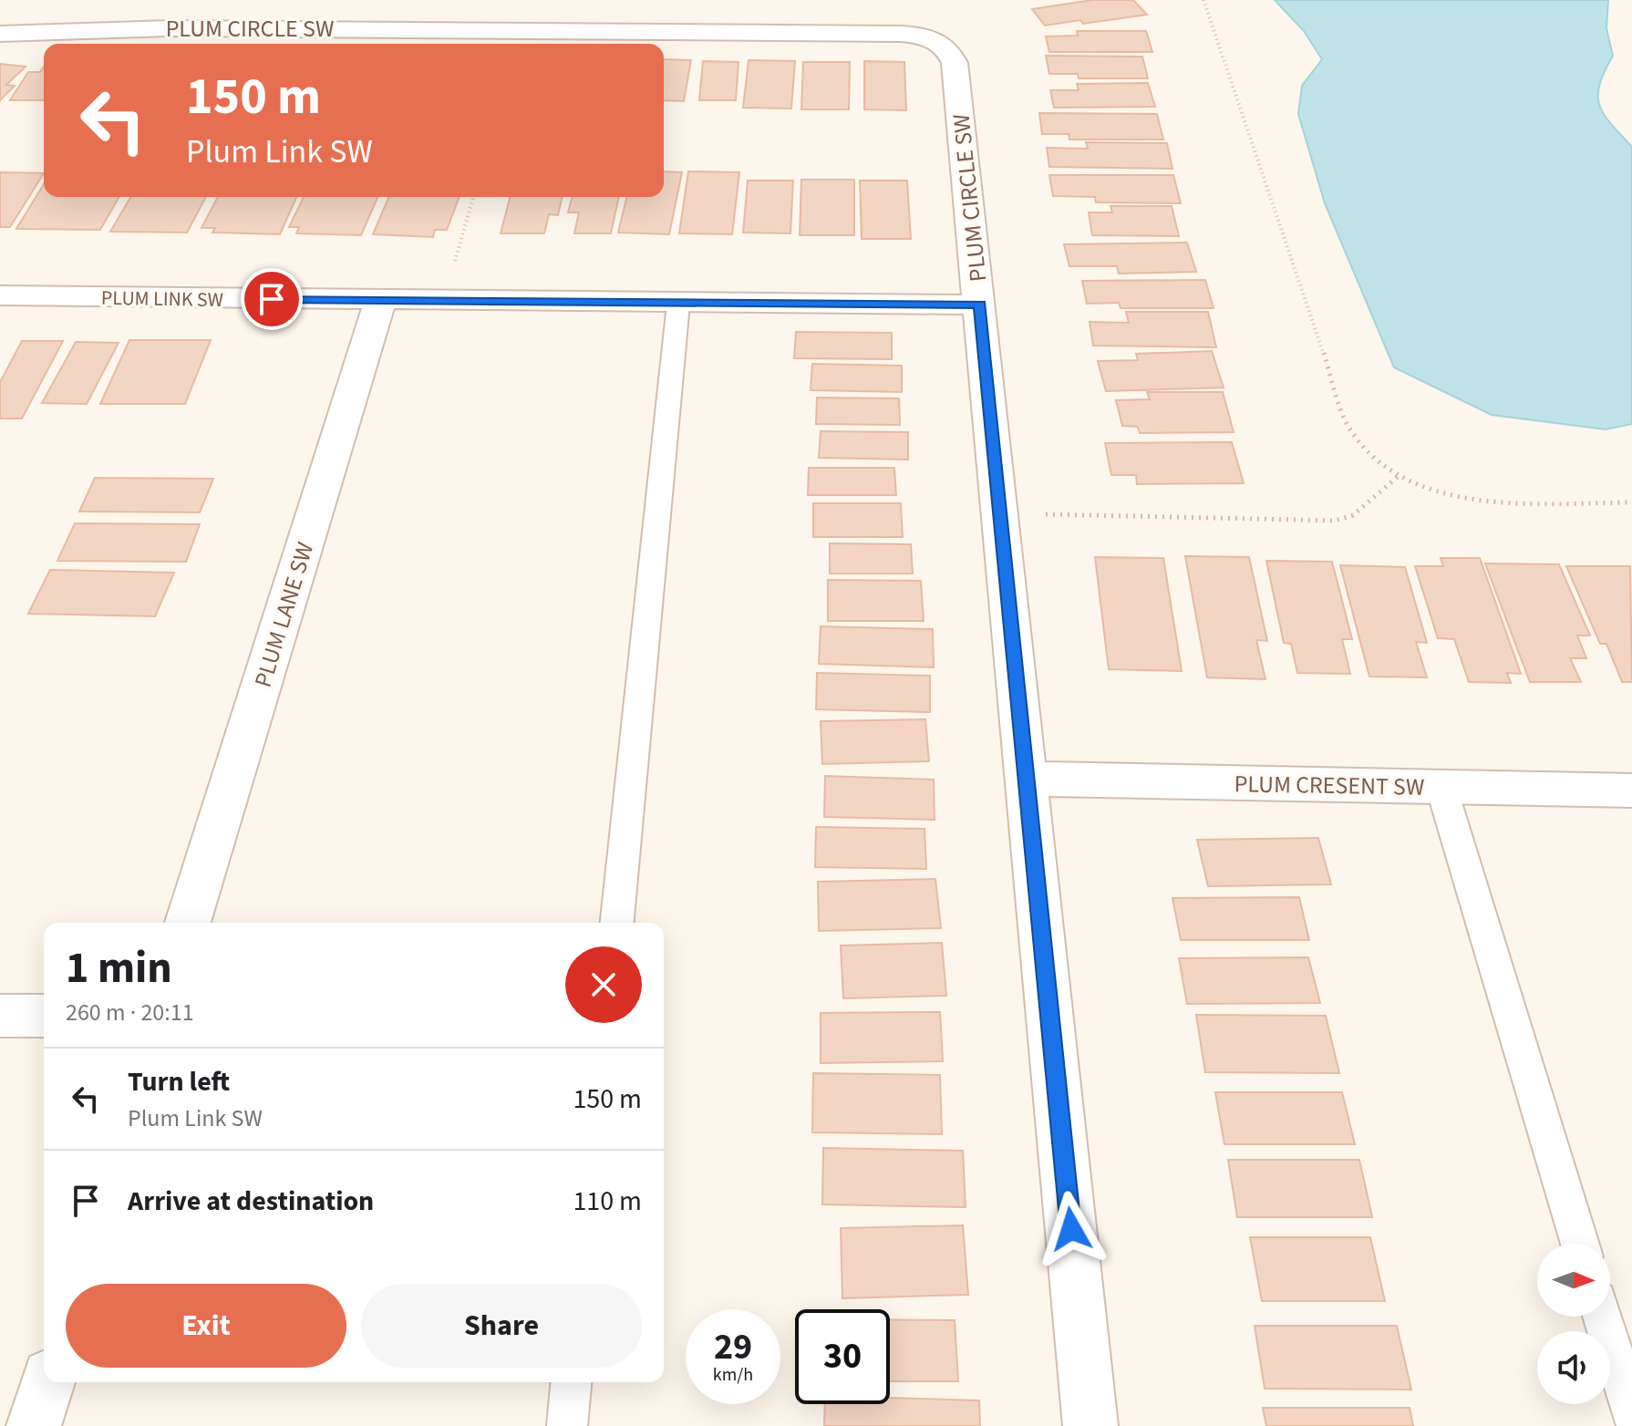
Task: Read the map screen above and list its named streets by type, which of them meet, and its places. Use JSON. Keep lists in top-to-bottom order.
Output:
{
  "streets": {
    "street": [
      "PLUM CIRCLE SW",
      "PLUM LINK SW",
      "PLUM LANE SW",
      "PLUM CRESENT SW"
    ]
  },
  "crossings": [
    ["PLUM CIRCLE SW", "PLUM LINK SW"],
    ["PLUM CIRCLE SW", "PLUM CRESENT SW"],
    ["PLUM LINK SW", "PLUM LANE SW"]
  ],
  "north": "right",
  "page": {
    "turn": ["150 m", "Plum Link SW"],
    "heading": ["1 min", "260 m · 20:11"],
    "list": [
      {
        "name": "Turn left",
        "note": "Plum Link SW",
        "value": "150 m"
      },
      {
        "name": "Arrive at destination",
        "value": "110 m"
      }
    ],
    "buttons": ["Exit", "Share"],
    "speed": "29 km/h",
    "limit": "30"
  }
}
